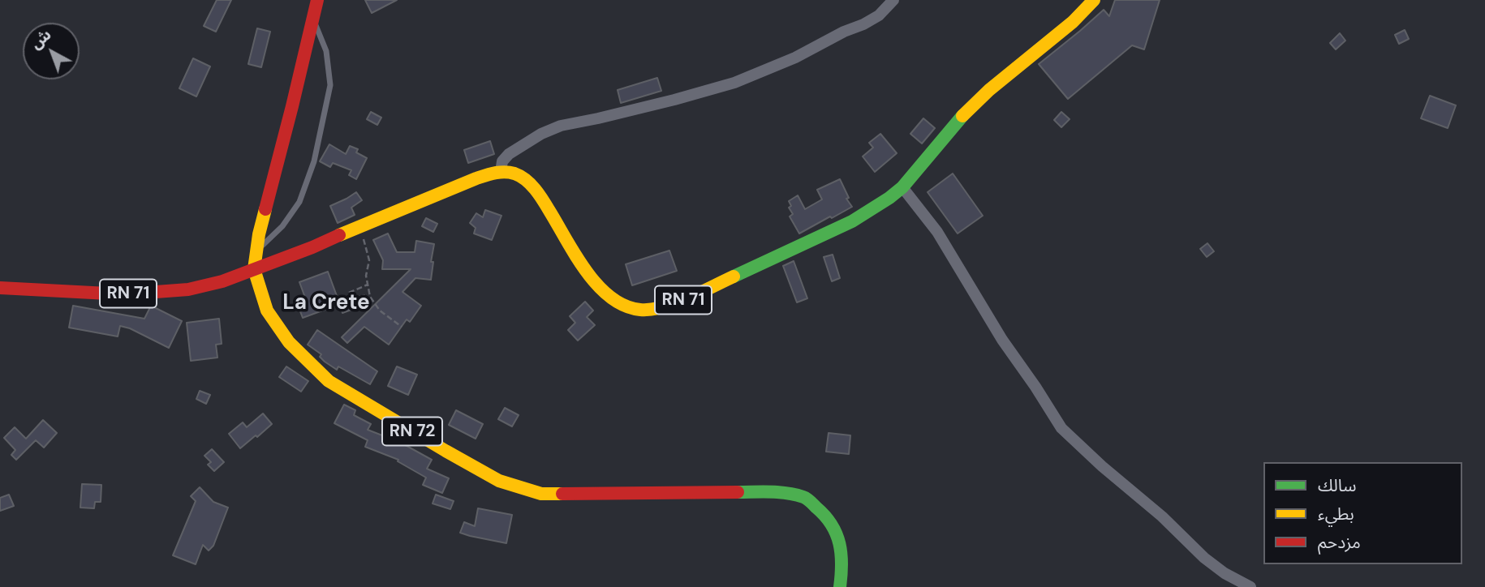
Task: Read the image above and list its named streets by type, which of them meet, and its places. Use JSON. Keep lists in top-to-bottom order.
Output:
{
  "streets": {
    "main road": ["RN 71", "RN 72"]
  },
  "crossings": [
    ["RN 71", "RN 72"]
  ],
  "districts": ["La Crete"],
  "legend": ["سالك", "بطيء", "مزدحم"],
  "north": "top left"
}
